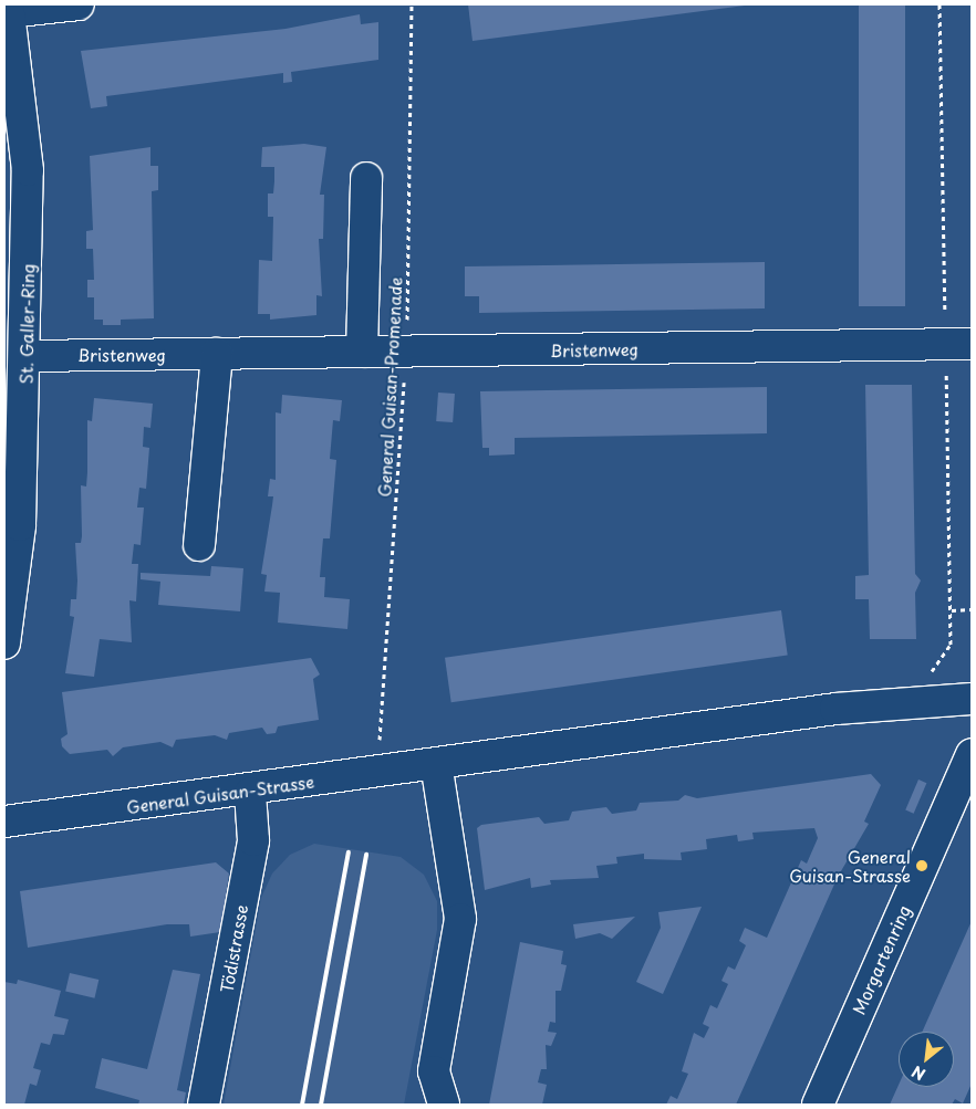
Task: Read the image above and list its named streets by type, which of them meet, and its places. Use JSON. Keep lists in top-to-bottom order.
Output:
{
  "streets": {
    "street": [
      "St. Galler-Ring",
      "Bristenweg",
      "General Guisan-Strasse",
      "Tödistrasse",
      "Morgartenring"
    ],
    "path": ["General Guisan-Promenade"]
  },
  "crossings": [
    ["St. Galler-Ring", "Bristenweg"],
    ["Bristenweg", "General Guisan-Promenade"],
    ["General Guisan-Promenade", "General Guisan-Strasse"],
    ["General Guisan-Strasse", "Tödistrasse"]
  ],
  "places": ["General Guisan-Strasse"],
  "north": "bottom left"
}
